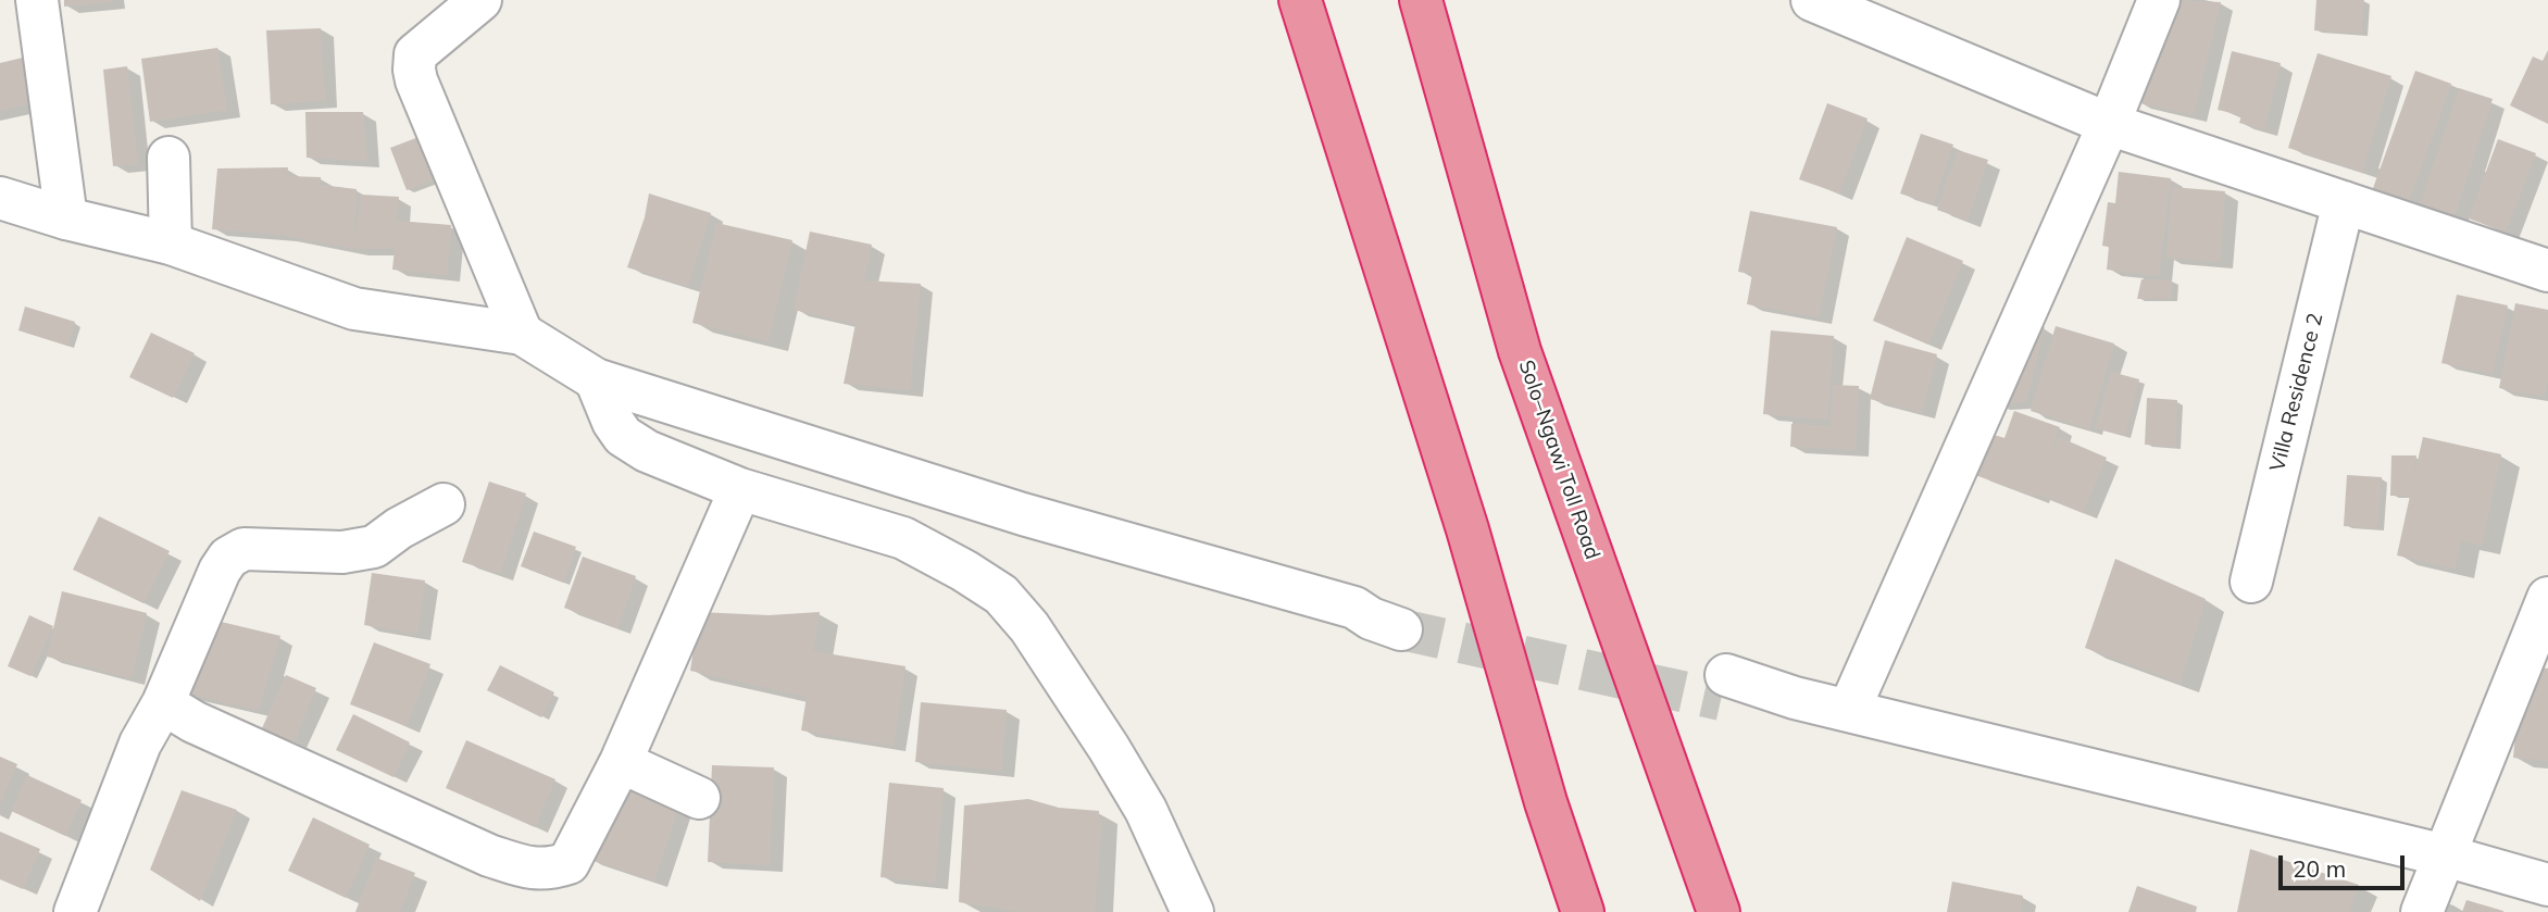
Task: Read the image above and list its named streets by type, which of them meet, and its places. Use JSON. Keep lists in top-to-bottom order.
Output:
{
  "streets": {
    "highway": ["Solo–Ngawi Toll Road"],
    "street": ["Villa Residence 2"]
  },
  "scale_bar": "20 m"
}
